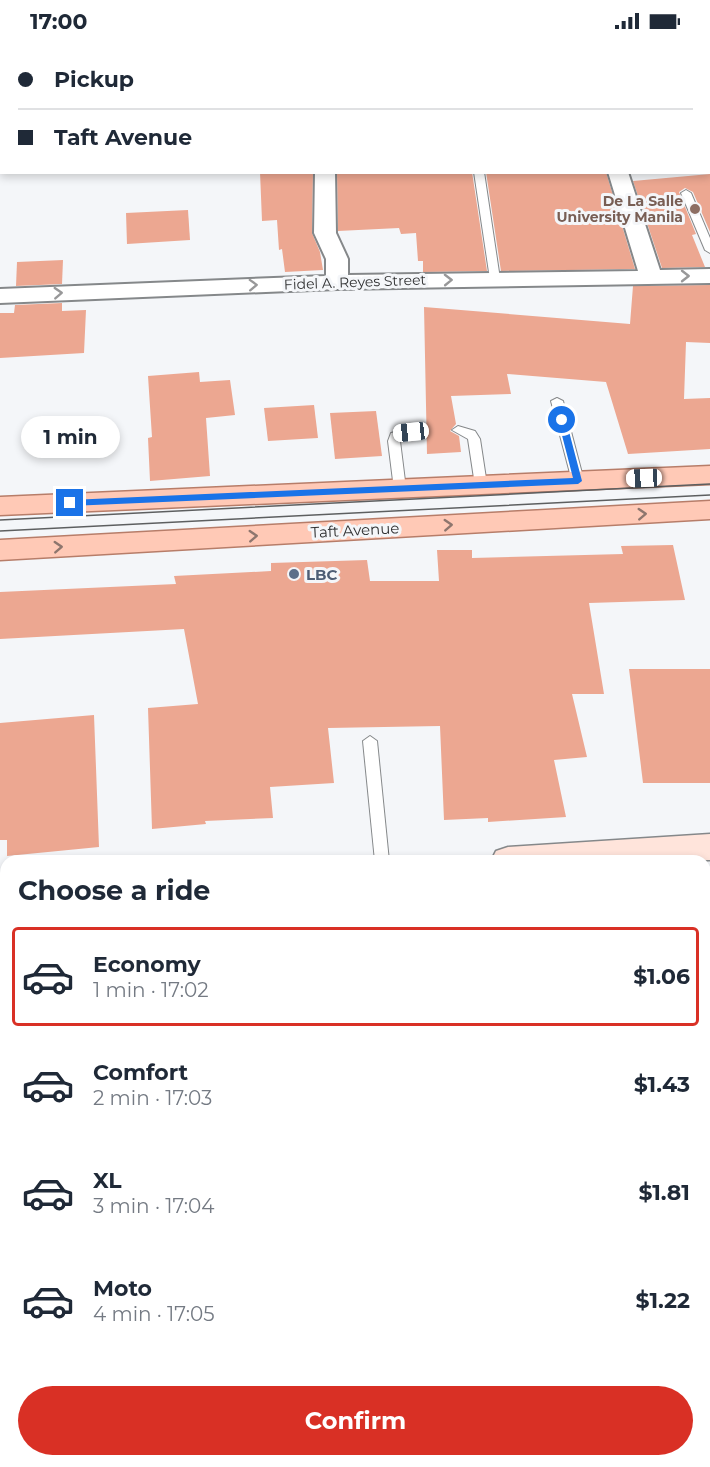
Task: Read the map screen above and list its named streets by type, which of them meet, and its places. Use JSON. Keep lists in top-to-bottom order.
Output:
{
  "streets": {
    "main road": ["Taft Avenue"],
    "street": ["Fidel A. Reyes Street"]
  },
  "one_way": ["Fidel A. Reyes Street"],
  "places": ["De La Salle University Manila", "LBC"],
  "page": {
    "status": "17:00",
    "banner": ["Pickup", "Taft Avenue"],
    "bubble": "1 min",
    "heading": "Choose a ride",
    "list": [
      {
        "name": "Economy",
        "note": "1 min · 17:02",
        "value": "$1.06"
      },
      {
        "name": "Comfort",
        "note": "2 min · 17:03",
        "value": "$1.43"
      },
      {
        "name": "XL",
        "note": "3 min · 17:04",
        "value": "$1.81"
      },
      {
        "name": "Moto",
        "note": "4 min · 17:05",
        "value": "$1.22"
      }
    ],
    "buttons": "Confirm"
  }
}
